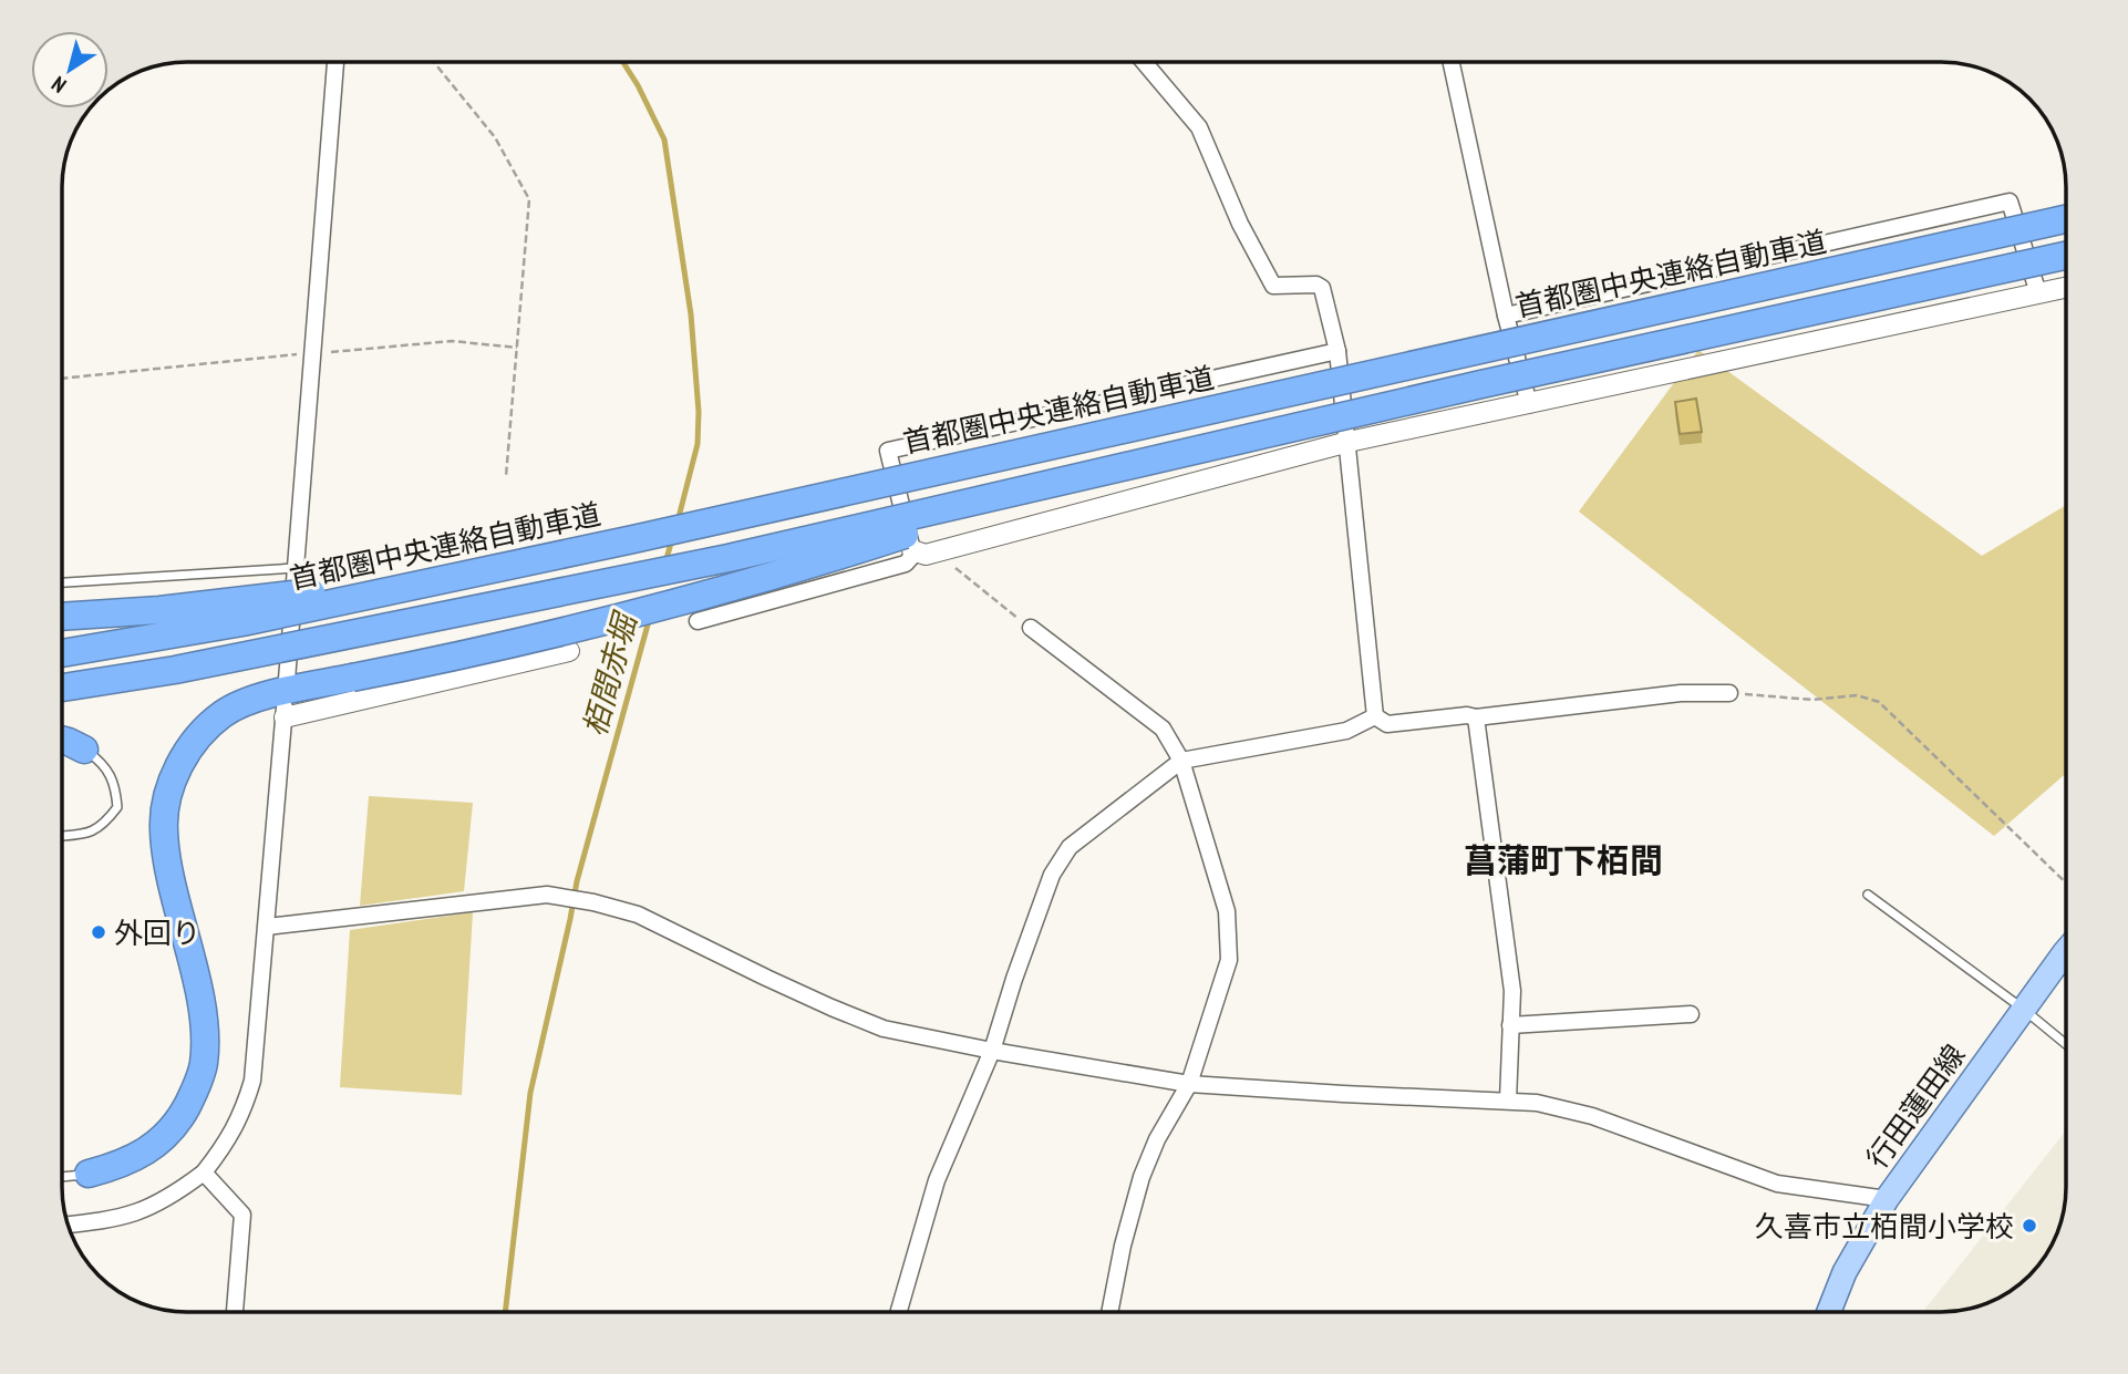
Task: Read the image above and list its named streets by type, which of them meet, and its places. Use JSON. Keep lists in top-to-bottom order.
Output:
{
  "streets": {
    "highway": ["首都圏中央連絡自動車道"],
    "main road": ["行田蓮田線"]
  },
  "districts": ["菖蒲町下栢間"],
  "water": ["栢間赤堀"],
  "places": ["外回り", "久喜市立栢間小学校"],
  "north": "bottom left"
}
